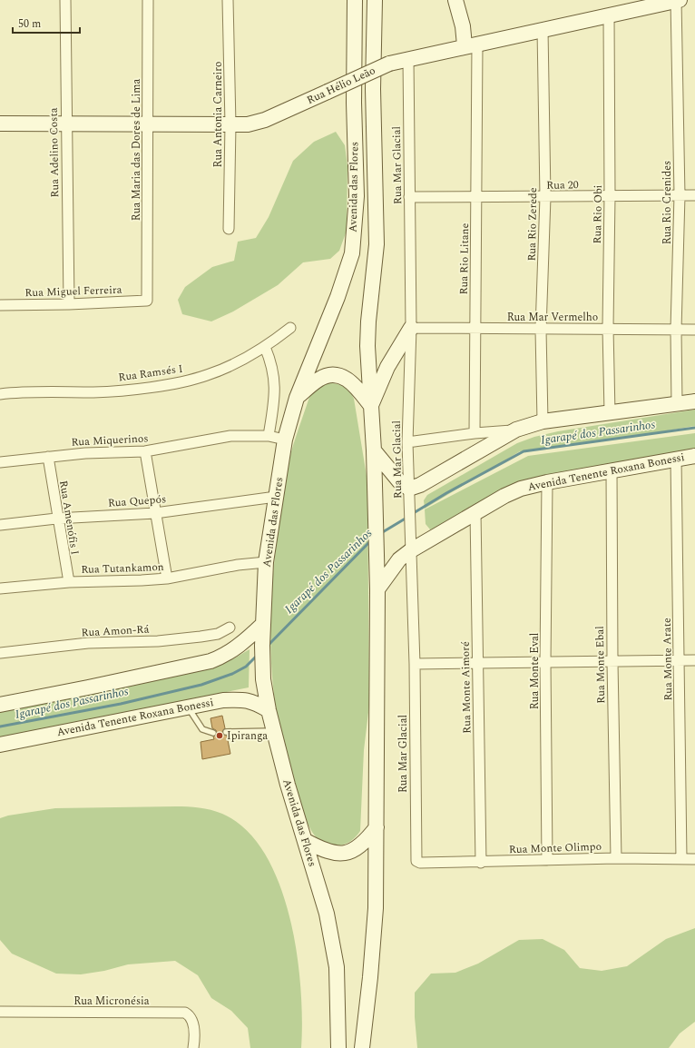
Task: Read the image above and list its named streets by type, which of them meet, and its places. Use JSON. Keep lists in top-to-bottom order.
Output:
{
  "streets": {
    "main road": ["Rua Hélio Leão", "Avenida das Flores", "Avenida Tenente Roxana Bonessi"],
    "street": [
      "Rua Antonia Carneiro",
      "Rua Maria das Dores de Lima",
      "Rua Adelino Costa",
      "Rua Mar Glacial",
      "Rua 20",
      "Rua Rio Crenides",
      "Rua Rio Obi",
      "Rua Rio Zerede",
      "Rua Rio Litane",
      "Rua Miguel Ferreira",
      "Rua Mar Vermelho",
      "Rua Ramsés I",
      "Rua Miquerinos",
      "Rua Quepós",
      "Rua Amenófis I",
      "Rua Tutankamon",
      "Rua Amon-Rá",
      "Rua Monte Arate",
      "Rua Monte Ebal",
      "Rua Monte Eval",
      "Rua Monte Aimoré",
      "Rua Monte Olimpo",
      "Rua Micronésia"
    ]
  },
  "crossings": [
    ["Rua Hélio Leão", "Rua Antonia Carneiro"],
    ["Rua Hélio Leão", "Rua Maria das Dores de Lima"],
    ["Rua Hélio Leão", "Rua Adelino Costa"],
    ["Rua Hélio Leão", "Rua Mar Glacial"],
    ["Rua Hélio Leão", "Rua Rio Crenides"],
    ["Rua Hélio Leão", "Rua Rio Obi"],
    ["Rua Hélio Leão", "Rua Rio Zerede"],
    ["Rua Hélio Leão", "Rua Rio Litane"],
    ["Rua Maria das Dores de Lima", "Rua Miguel Ferreira"],
    ["Rua Adelino Costa", "Rua Miguel Ferreira"],
    ["Rua Mar Glacial", "Rua 20"],
    ["Rua Mar Glacial", "Rua Mar Vermelho"],
    ["Rua Mar Glacial", "Avenida Tenente Roxana Bonessi"],
    ["Rua Mar Glacial", "Rua Monte Olimpo"],
    ["Rua 20", "Rua Rio Crenides"],
    ["Rua 20", "Rua Rio Obi"],
    ["Rua 20", "Rua Rio Zerede"],
    ["Rua 20", "Rua Rio Litane"],
    ["Avenida das Flores", "Rua Miquerinos"],
    ["Avenida das Flores", "Avenida Tenente Roxana Bonessi"],
    ["Avenida das Flores", "Rua Quepós"],
    ["Avenida das Flores", "Rua Tutankamon"],
    ["Rua Rio Crenides", "Rua Mar Vermelho"],
    ["Rua Rio Obi", "Rua Mar Vermelho"],
    ["Rua Rio Zerede", "Rua Mar Vermelho"],
    ["Rua Rio Litane", "Rua Mar Vermelho"],
    ["Rua Miquerinos", "Rua Amenófis I"],
    ["Avenida Tenente Roxana Bonessi", "Rua Monte Arate"],
    ["Avenida Tenente Roxana Bonessi", "Rua Monte Ebal"],
    ["Avenida Tenente Roxana Bonessi", "Rua Monte Eval"],
    ["Avenida Tenente Roxana Bonessi", "Rua Monte Aimoré"],
    ["Rua Quepós", "Rua Amenófis I"],
    ["Rua Amenófis I", "Rua Tutankamon"],
    ["Rua Monte Arate", "Rua Monte Olimpo"],
    ["Rua Monte Ebal", "Rua Monte Olimpo"],
    ["Rua Monte Eval", "Rua Monte Olimpo"],
    ["Rua Monte Aimoré", "Rua Monte Olimpo"]
  ],
  "water": ["Igarapé dos Passarinhos"],
  "places": ["Ipiranga"],
  "scale_bar": "50 m"
}
